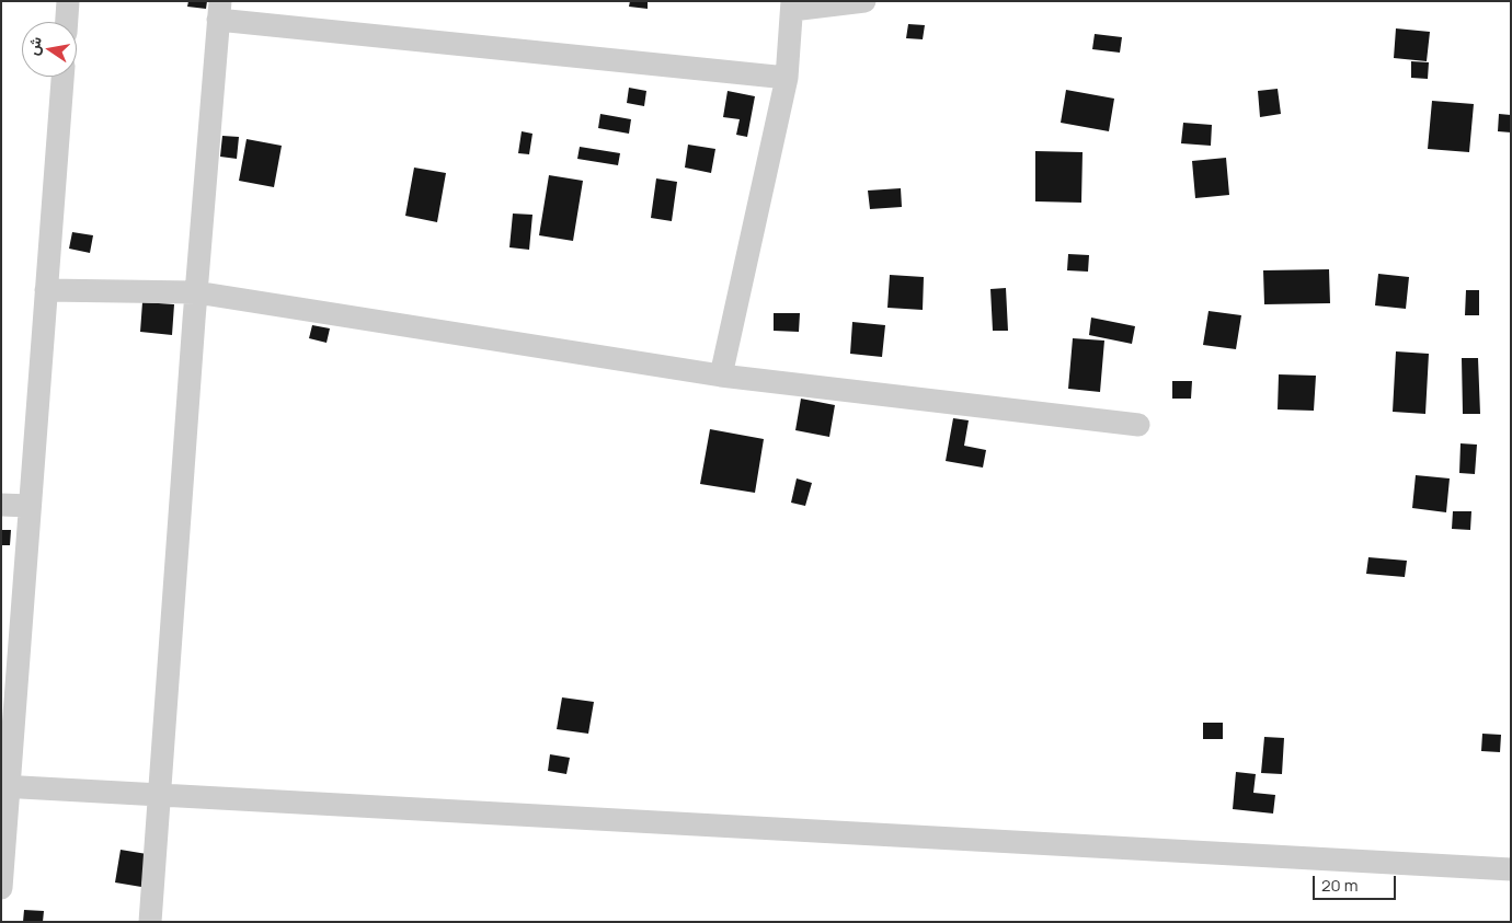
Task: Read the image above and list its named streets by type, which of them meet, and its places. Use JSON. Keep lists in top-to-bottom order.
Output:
{
  "scale_bar": "20 m",
  "north": "left"
}
